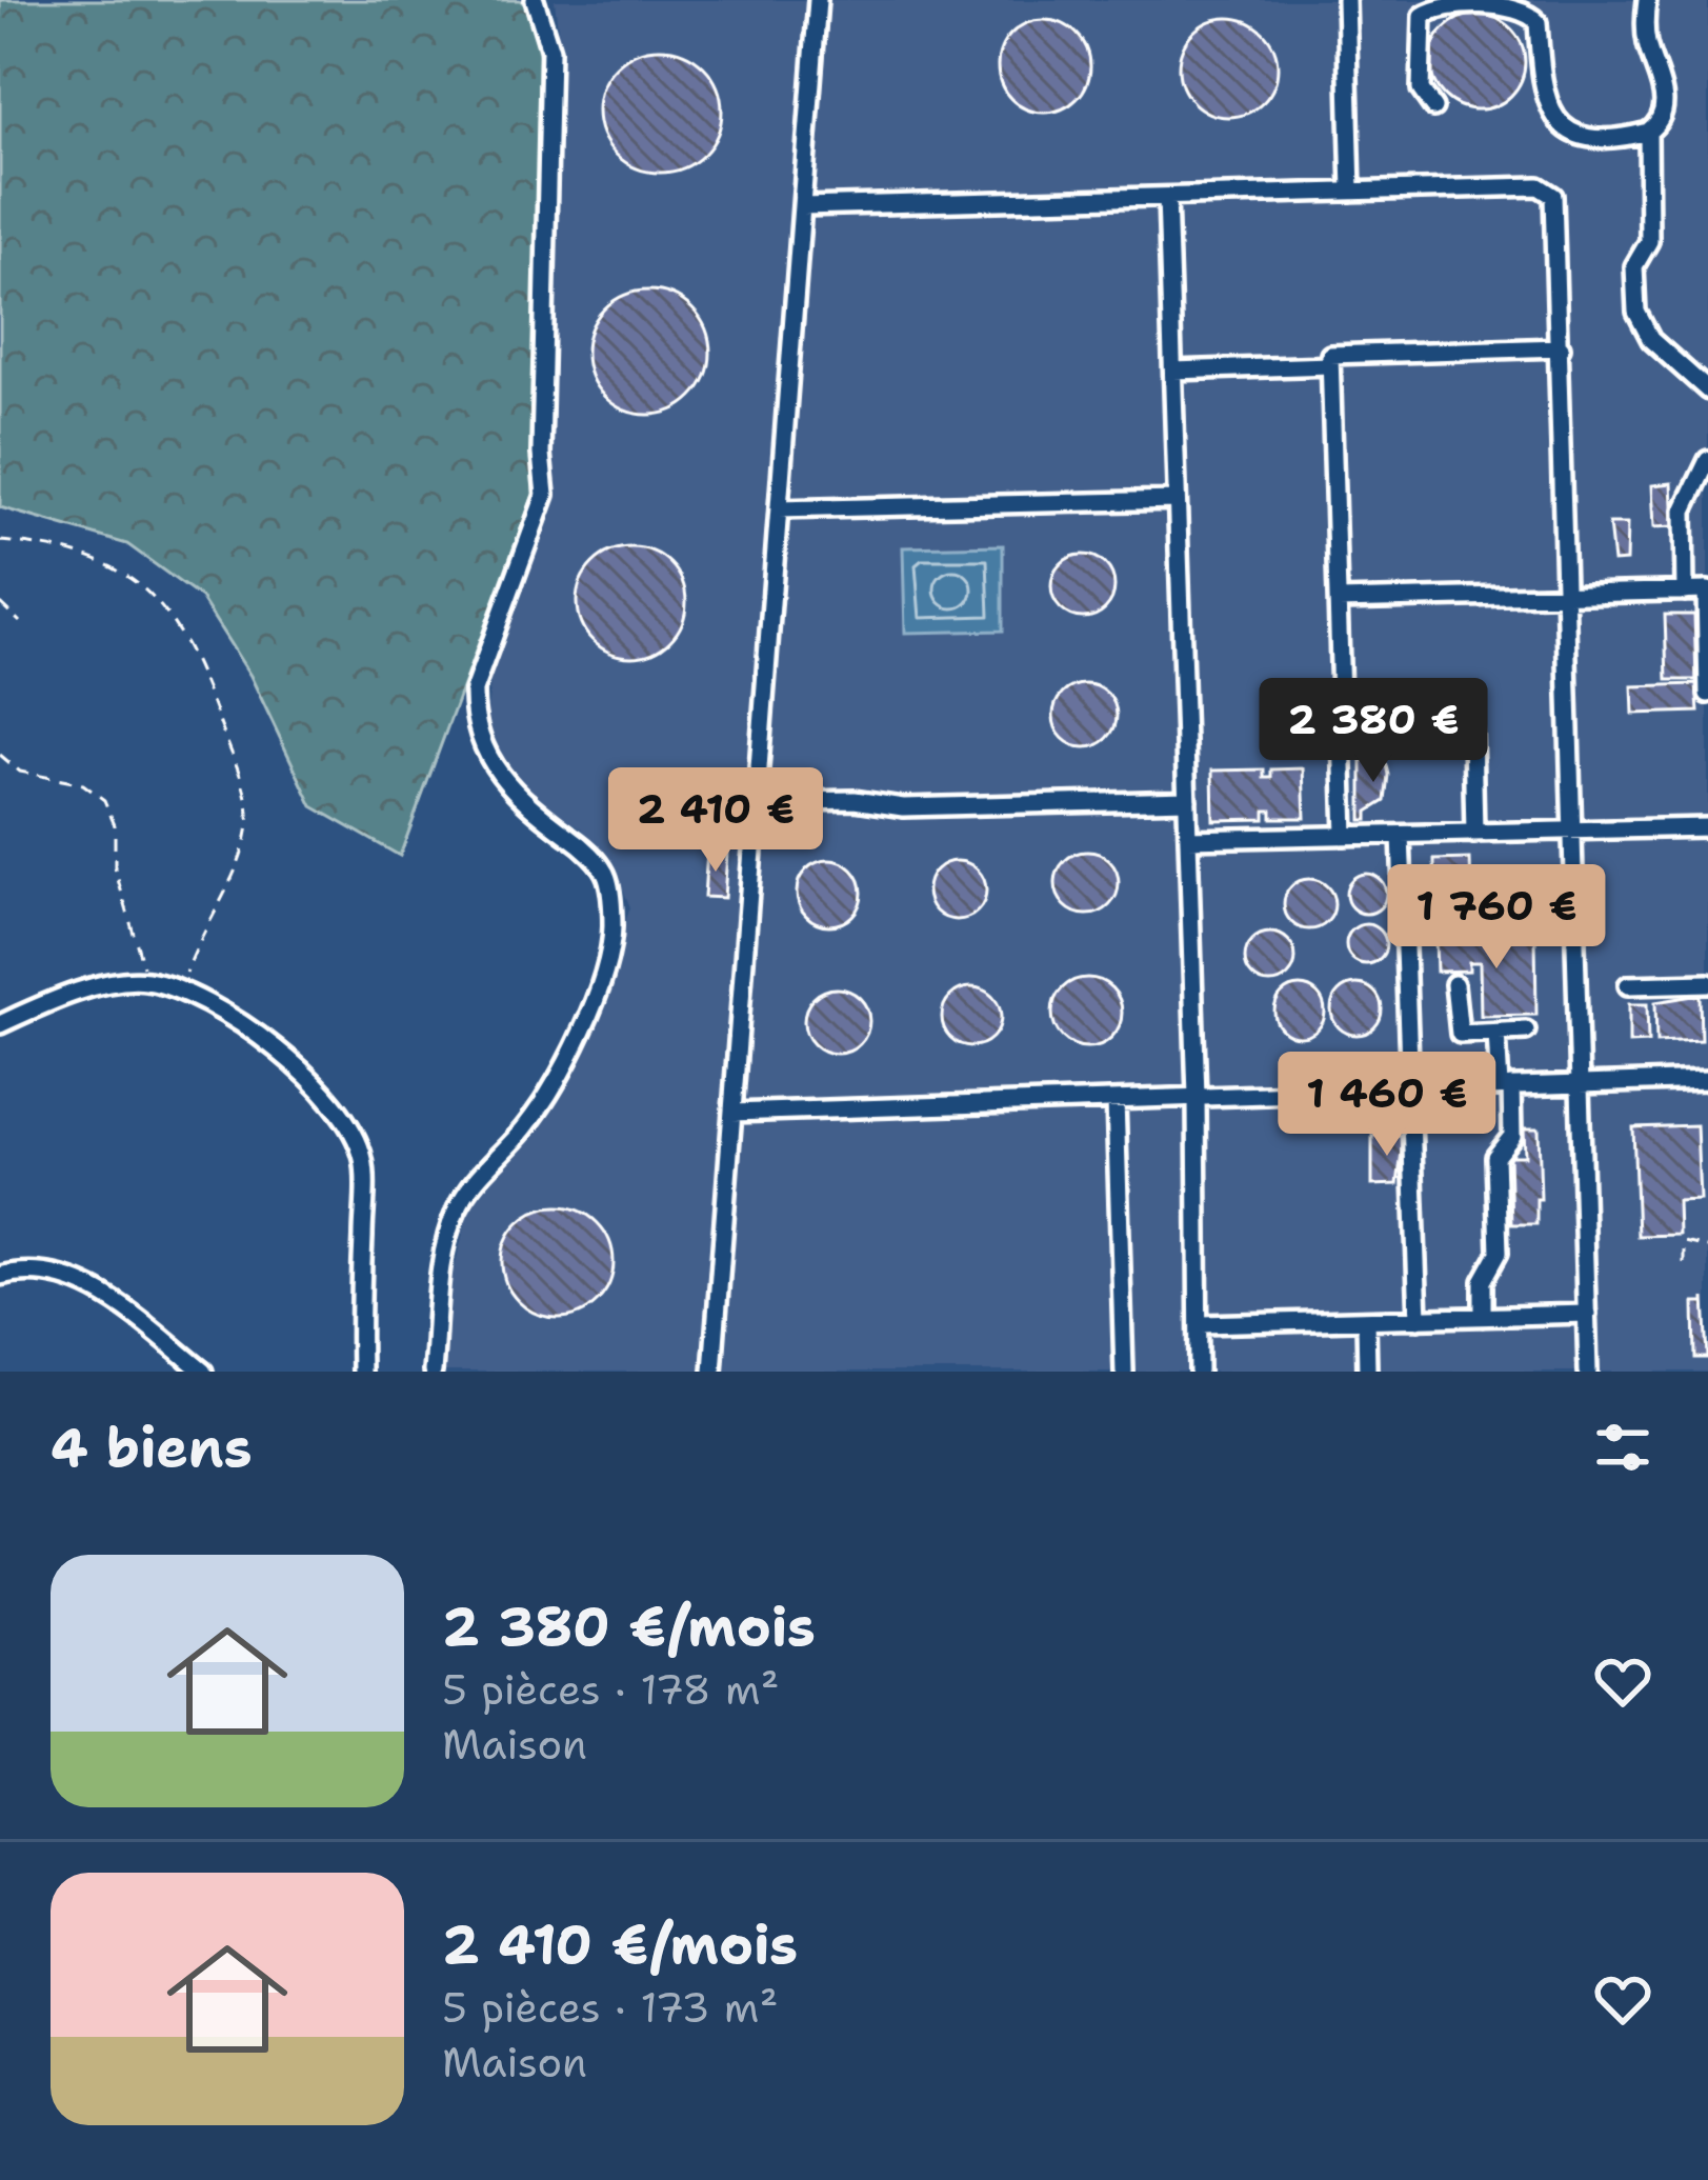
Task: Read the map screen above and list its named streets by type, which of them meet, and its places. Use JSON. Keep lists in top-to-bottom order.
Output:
{
  "page": {
    "price": [
      "2 380 €",
      "2 410 €",
      "1 760 €",
      "1 460 €"
    ],
    "heading": "4 biens",
    "list": [
      {
        "name": "2 380 €/mois",
        "note": "5 pièces · 178 m² · Maison"
      },
      {
        "name": "2 410 €/mois",
        "note": "5 pièces · 173 m² · Maison"
      }
    ]
  }
}
